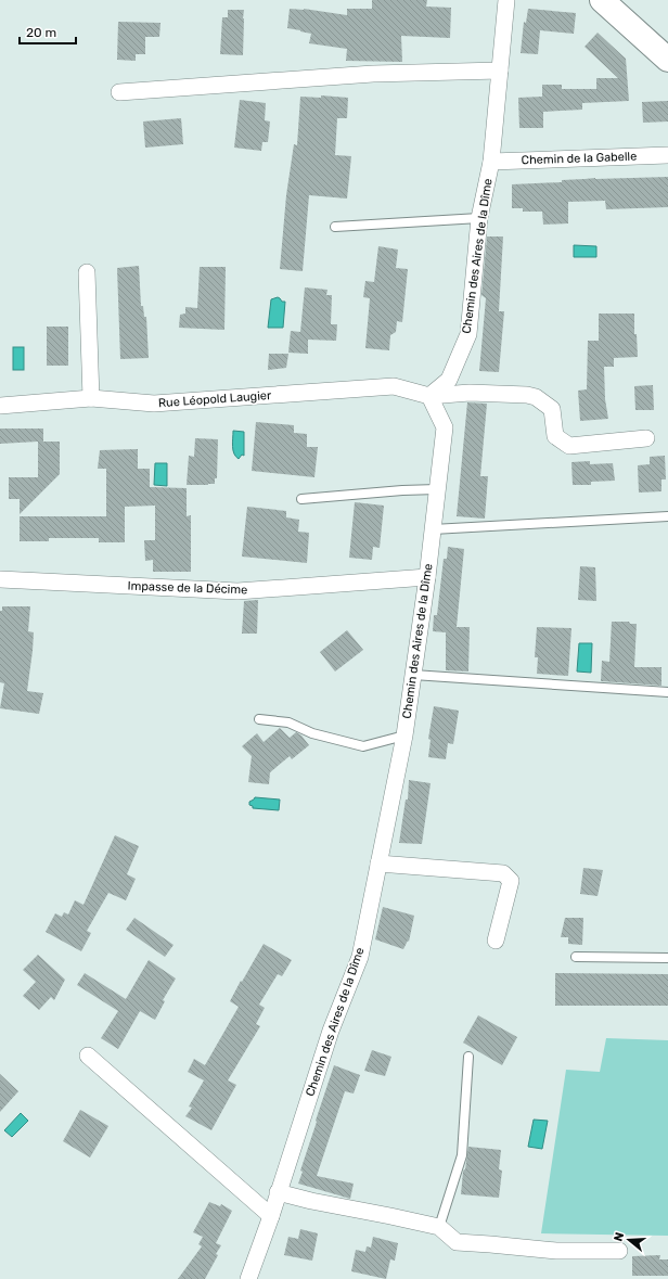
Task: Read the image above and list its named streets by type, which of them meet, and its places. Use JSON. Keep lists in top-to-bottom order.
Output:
{
  "streets": {
    "street": [
      "Chemin de la Gabelle",
      "Chemin des Aires de la Dîme",
      "Rue Léopold Laugier",
      "Impasse de la Décime"
    ]
  },
  "crossings": [
    ["Chemin de la Gabelle", "Chemin des Aires de la Dîme"],
    ["Chemin des Aires de la Dîme", "Rue Léopold Laugier"],
    ["Chemin des Aires de la Dîme", "Impasse de la Décime"]
  ],
  "scale_bar": "20 m",
  "north": "left"
}
